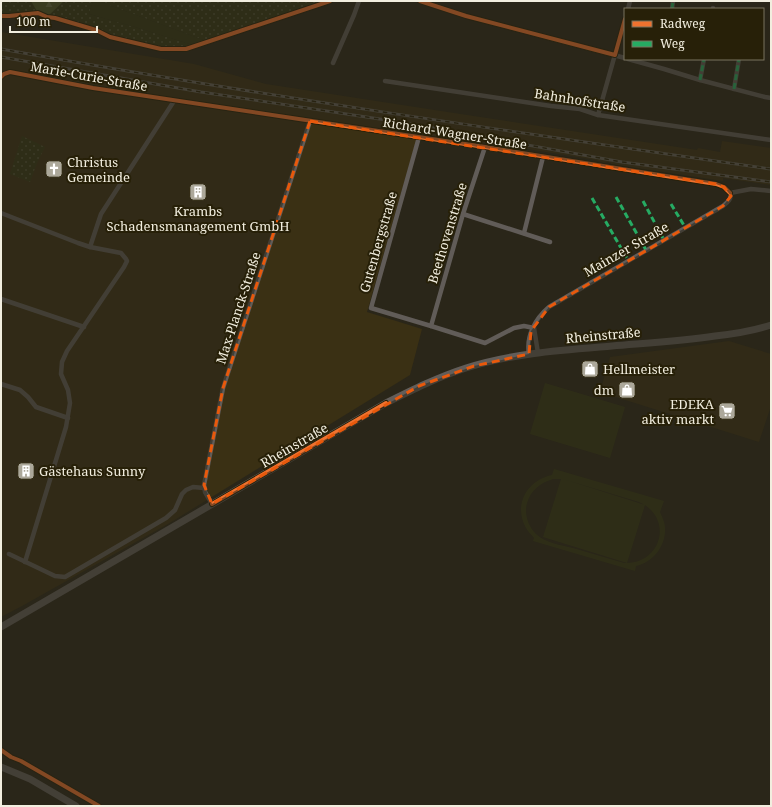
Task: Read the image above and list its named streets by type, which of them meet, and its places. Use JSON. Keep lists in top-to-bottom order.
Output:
{
  "streets": {
    "main road": ["Rheinstraße"],
    "street": [
      "Marie-Curie-Straße",
      "Bahnhofstraße",
      "Richard-Wagner-Straße",
      "Beethovenstraße",
      "Gutenbergstraße",
      "Mainzer Straße",
      "Max-Planck-Straße"
    ]
  },
  "crossings": [
    ["Marie-Curie-Straße", "Richard-Wagner-Straße"],
    ["Richard-Wagner-Straße", "Beethovenstraße"],
    ["Richard-Wagner-Straße", "Gutenbergstraße"],
    ["Richard-Wagner-Straße", "Mainzer Straße"],
    ["Richard-Wagner-Straße", "Max-Planck-Straße"],
    ["Beethovenstraße", "Gutenbergstraße"],
    ["Gutenbergstraße", "Mainzer Straße"],
    ["Mainzer Straße", "Rheinstraße"]
  ],
  "places": {
    "church": ["Christus Gemeinde"],
    "building": ["Krambs Schadensmanagement GmbH", "Gästehaus Sunny"],
    "shop": ["Hellmeister", "dm"],
    "supermarket": ["EDEKA aktiv markt"]
  },
  "legend": ["Radweg", "Weg"],
  "scale_bar": "100 m"
}
